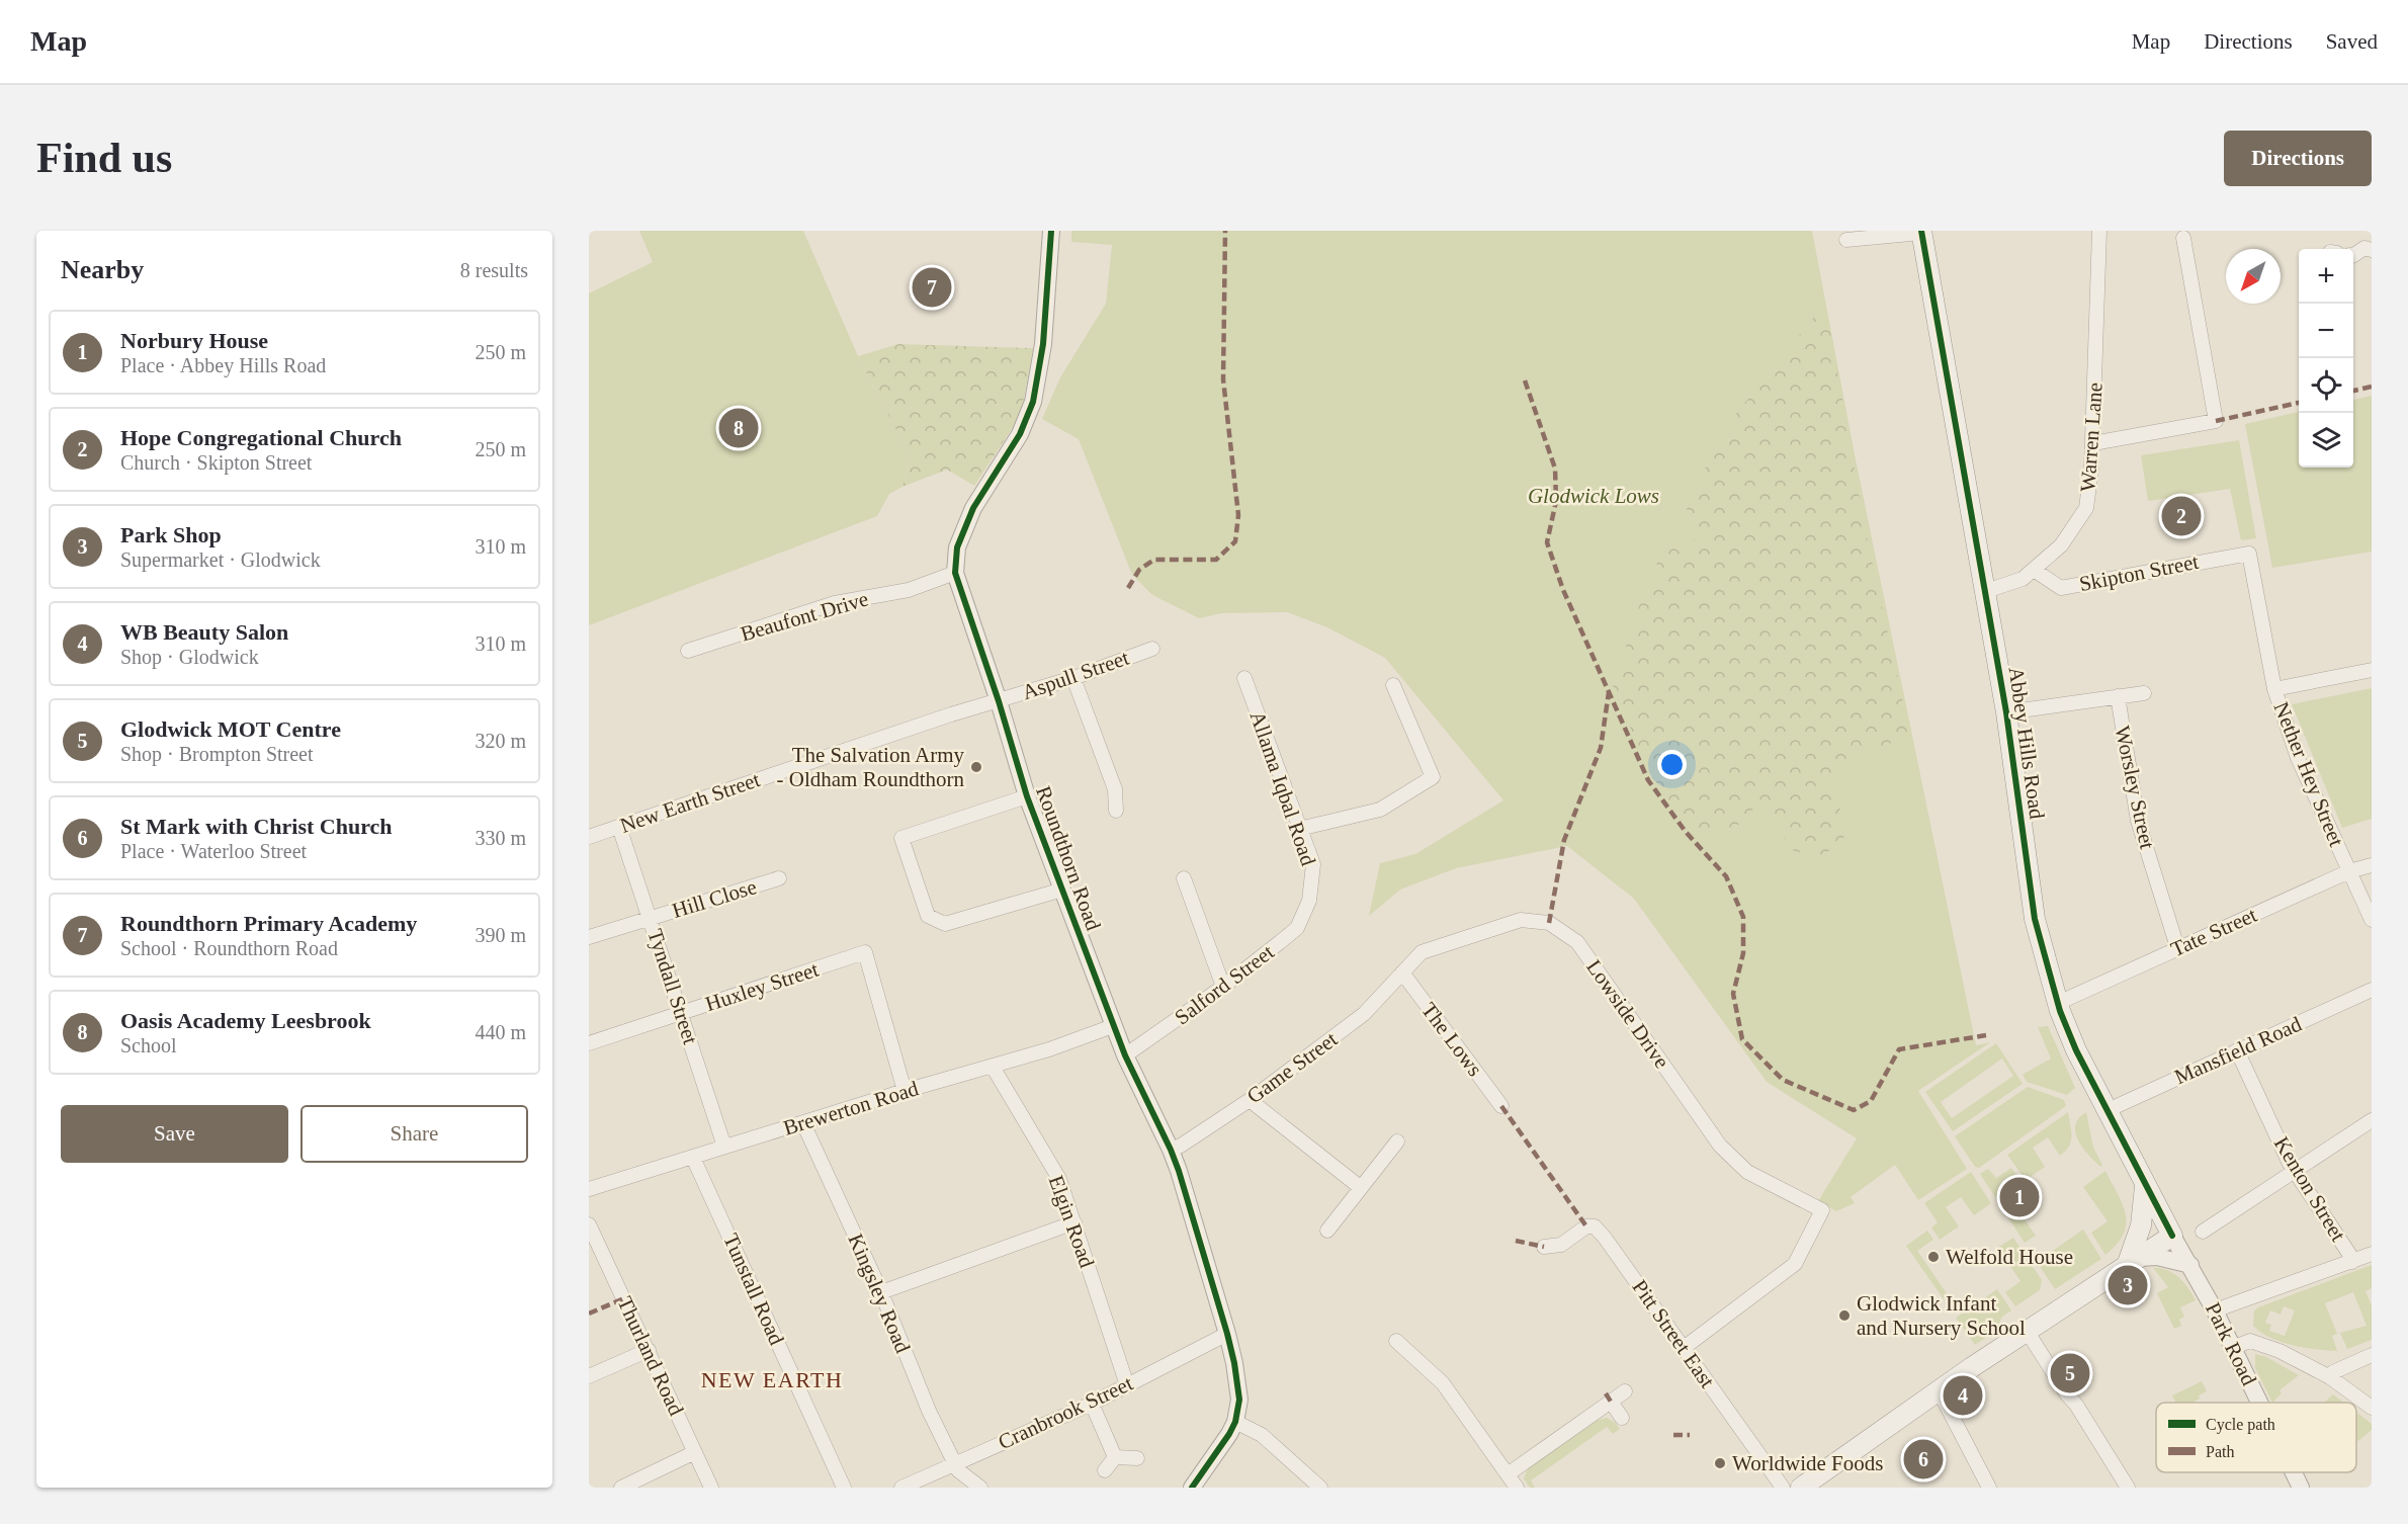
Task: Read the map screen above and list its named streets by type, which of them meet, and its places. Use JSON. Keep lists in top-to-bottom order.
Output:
{
  "streets": {
    "main road": ["Abbey Hills Road"],
    "street": [
      "Warren Lane",
      "Skipton Street",
      "Beaufont Drive",
      "Aspull Street",
      "Nether Hey Street",
      "Worsley Street",
      "Allama Iqbal Road",
      "New Earth Street",
      "Roundthorn Road",
      "Hill Close",
      "Tate Street",
      "Salford Street",
      "Tyndall Street",
      "Huxley Street",
      "Lowside Drive",
      "The Lows",
      "Mansfield Road",
      "Game Street",
      "Brewerton Road",
      "Kenton Street",
      "Elgin Road",
      "Tunstall Road",
      "Kingsley Road",
      "Pitt Street East",
      "Park Road",
      "Thurland Road",
      "Cranbrook Street"
    ]
  },
  "crossings": [
    ["Warren Lane", "Skipton Street"],
    ["Warren Lane", "Abbey Hills Road"],
    ["Skipton Street", "Nether Hey Street"],
    ["Beaufont Drive", "Roundthorn Road"],
    ["Aspull Street", "New Earth Street"],
    ["Aspull Street", "Roundthorn Road"],
    ["Abbey Hills Road", "Tate Street"],
    ["Abbey Hills Road", "Mansfield Road"],
    ["Abbey Hills Road", "Park Road"],
    ["Nether Hey Street", "Tate Street"],
    ["Worsley Street", "Tate Street"],
    ["Allama Iqbal Road", "Salford Street"],
    ["New Earth Street", "Roundthorn Road"],
    ["New Earth Street", "Tyndall Street"],
    ["Roundthorn Road", "Salford Street"],
    ["Roundthorn Road", "Game Street"],
    ["Roundthorn Road", "Brewerton Road"],
    ["Roundthorn Road", "Cranbrook Street"],
    ["Hill Close", "Tyndall Street"],
    ["Tyndall Street", "Huxley Street"],
    ["Tyndall Street", "Brewerton Road"],
    ["Huxley Street", "Brewerton Road"],
    ["Lowside Drive", "The Lows"],
    ["Lowside Drive", "Game Street"],
    ["Lowside Drive", "Pitt Street East"],
    ["The Lows", "Game Street"],
    ["Mansfield Road", "Kenton Street"],
    ["Brewerton Road", "Elgin Road"],
    ["Brewerton Road", "Tunstall Road"],
    ["Brewerton Road", "Kingsley Road"],
    ["Elgin Road", "Cranbrook Street"],
    ["Kingsley Road", "Cranbrook Street"]
  ],
  "districts": ["NEW EARTH"],
  "parks": ["Glodwick Lows"],
  "places": [
    "The Salvation Army - Oldham Roundthorn",
    "Welfold House",
    "Glodwick Infant and Nursery School",
    "Worldwide Foods"
  ],
  "legend": ["Cycle path", "Path"],
  "north": "bottom left",
  "page": {
    "header": "Map",
    "nav": ["Map", "Directions", "Saved"],
    "buttons": [
      "Directions",
      ["Save", "Share"]
    ],
    "title": "Find us",
    "heading": ["Nearby", "8 results"],
    "map_buttons": ["+", "−"],
    "pins": [
      "7",
      "8",
      "2",
      "1",
      "3",
      "5",
      "4",
      "6"
    ],
    "list": [
      {
        "mark": "1",
        "name": "Norbury House",
        "note": "Place · Abbey Hills Road",
        "value": "250 m"
      },
      {
        "mark": "2",
        "name": "Hope Congregational Church",
        "note": "Church · Skipton Street",
        "value": "250 m"
      },
      {
        "mark": "3",
        "name": "Park Shop",
        "note": "Supermarket · Glodwick",
        "value": "310 m"
      },
      {
        "mark": "4",
        "name": "WB Beauty Salon",
        "note": "Shop · Glodwick",
        "value": "310 m"
      },
      {
        "mark": "5",
        "name": "Glodwick MOT Centre",
        "note": "Shop · Brompton Street",
        "value": "320 m"
      },
      {
        "mark": "6",
        "name": "St Mark with Christ Church",
        "note": "Place · Waterloo Street",
        "value": "330 m"
      },
      {
        "mark": "7",
        "name": "Roundthorn Primary Academy",
        "note": "School · Roundthorn Road",
        "value": "390 m"
      },
      {
        "mark": "8",
        "name": "Oasis Academy Leesbrook",
        "note": "School",
        "value": "440 m"
      }
    ]
  }
}
